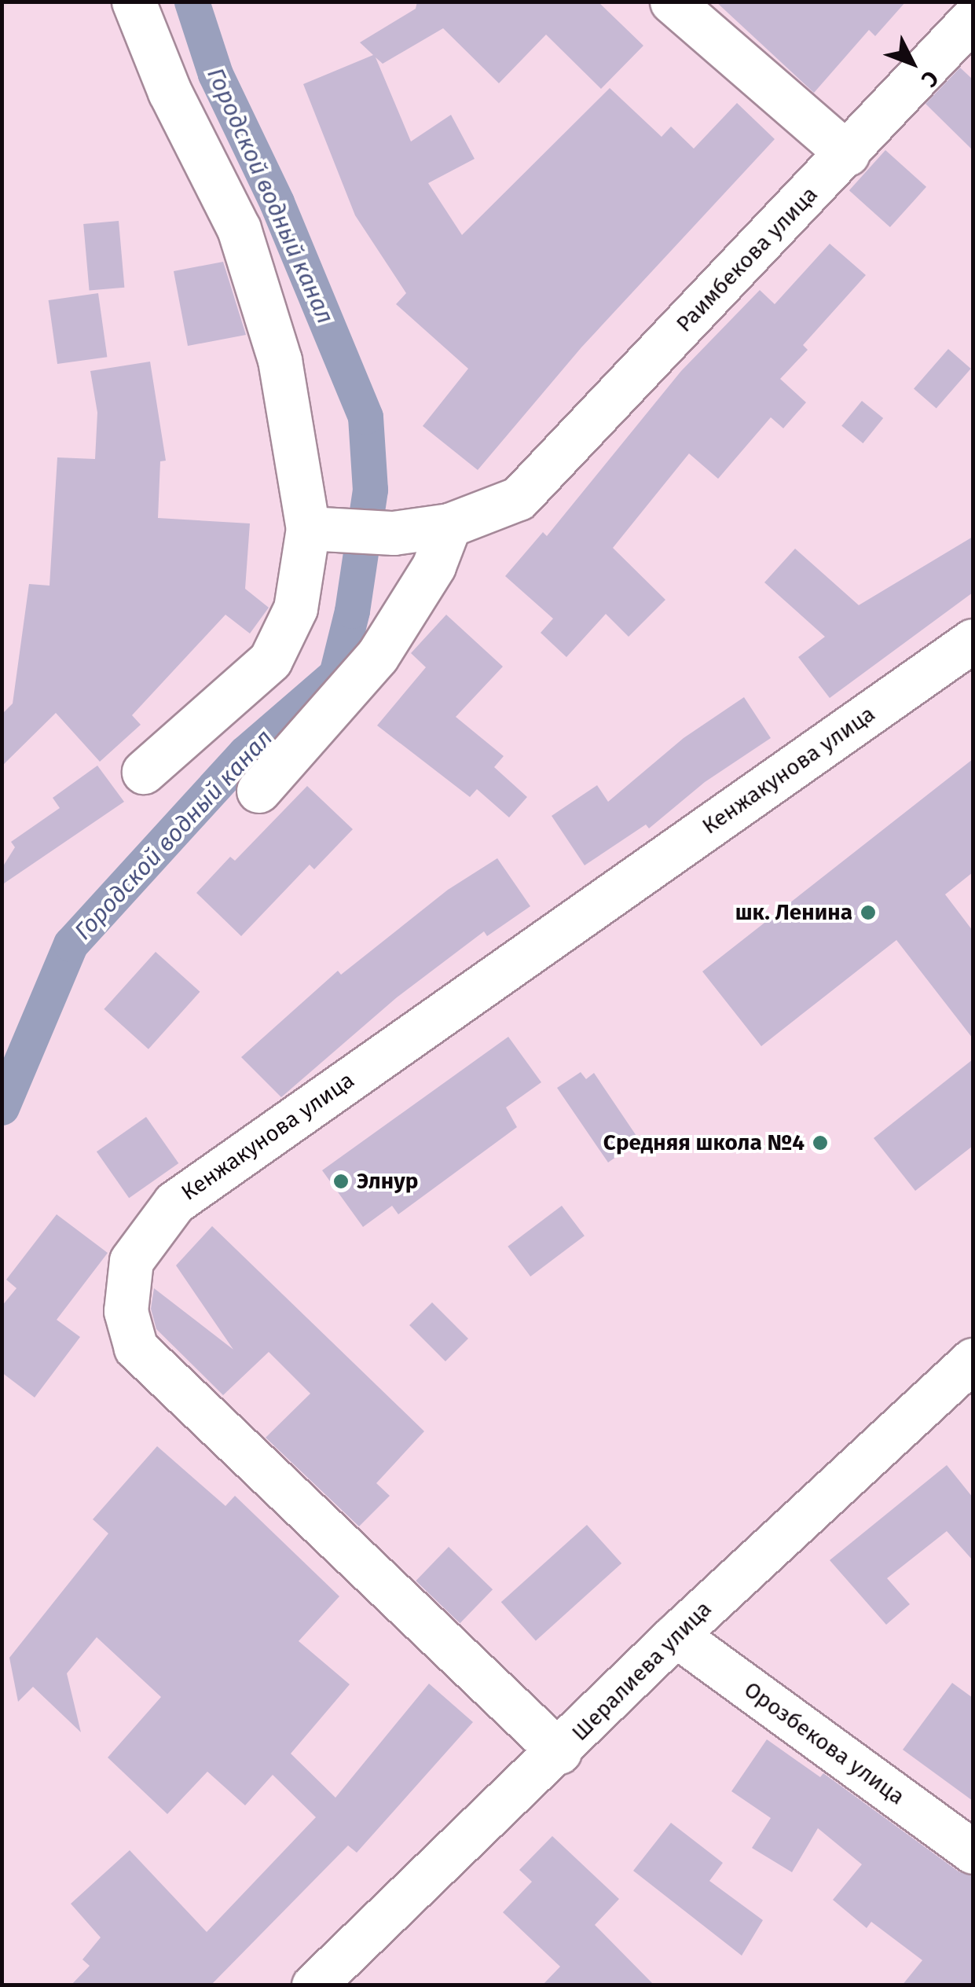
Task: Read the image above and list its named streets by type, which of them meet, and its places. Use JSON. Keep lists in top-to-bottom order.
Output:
{
  "streets": {
    "street": [
      "Раимбекова улица",
      "Кенжакунова улица",
      "Шералиева улица",
      "Орозбекова улица"
    ]
  },
  "crossings": [
    ["Кенжакунова улица", "Шералиева улица"],
    ["Шералиева улица", "Орозбекова улица"]
  ],
  "water": ["Городской водный канал"],
  "places": ["шк. Ленина", "Средняя школа №4", "Элнур"],
  "north": "bottom right"
}
